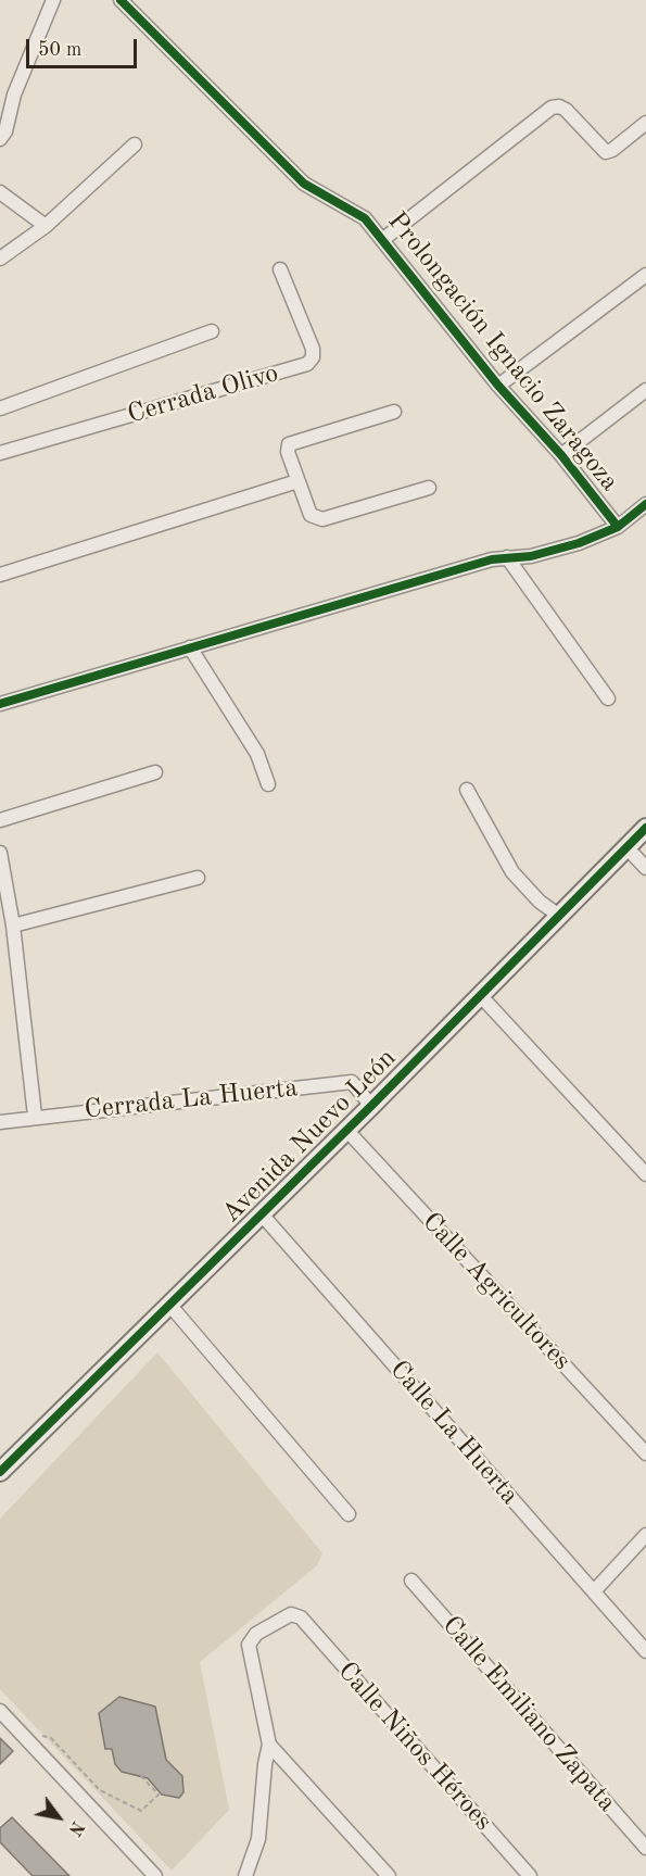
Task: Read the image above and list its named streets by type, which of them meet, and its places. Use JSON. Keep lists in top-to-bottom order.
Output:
{
  "streets": {
    "street": [
      "Prolongación Ignacio Zaragoza",
      "Cerrada Olivo",
      "Cerrada La Huerta",
      "Avenida Nuevo León",
      "Calle Agricultores",
      "Calle La Huerta",
      "Calle Emiliano Zapata",
      "Calle Niños Héroes"
    ]
  },
  "crossings": [
    ["Cerrada La Huerta", "Avenida Nuevo León"],
    ["Avenida Nuevo León", "Calle Agricultores"],
    ["Avenida Nuevo León", "Calle La Huerta"]
  ],
  "scale_bar": "50 m",
  "north": "bottom right"
}
